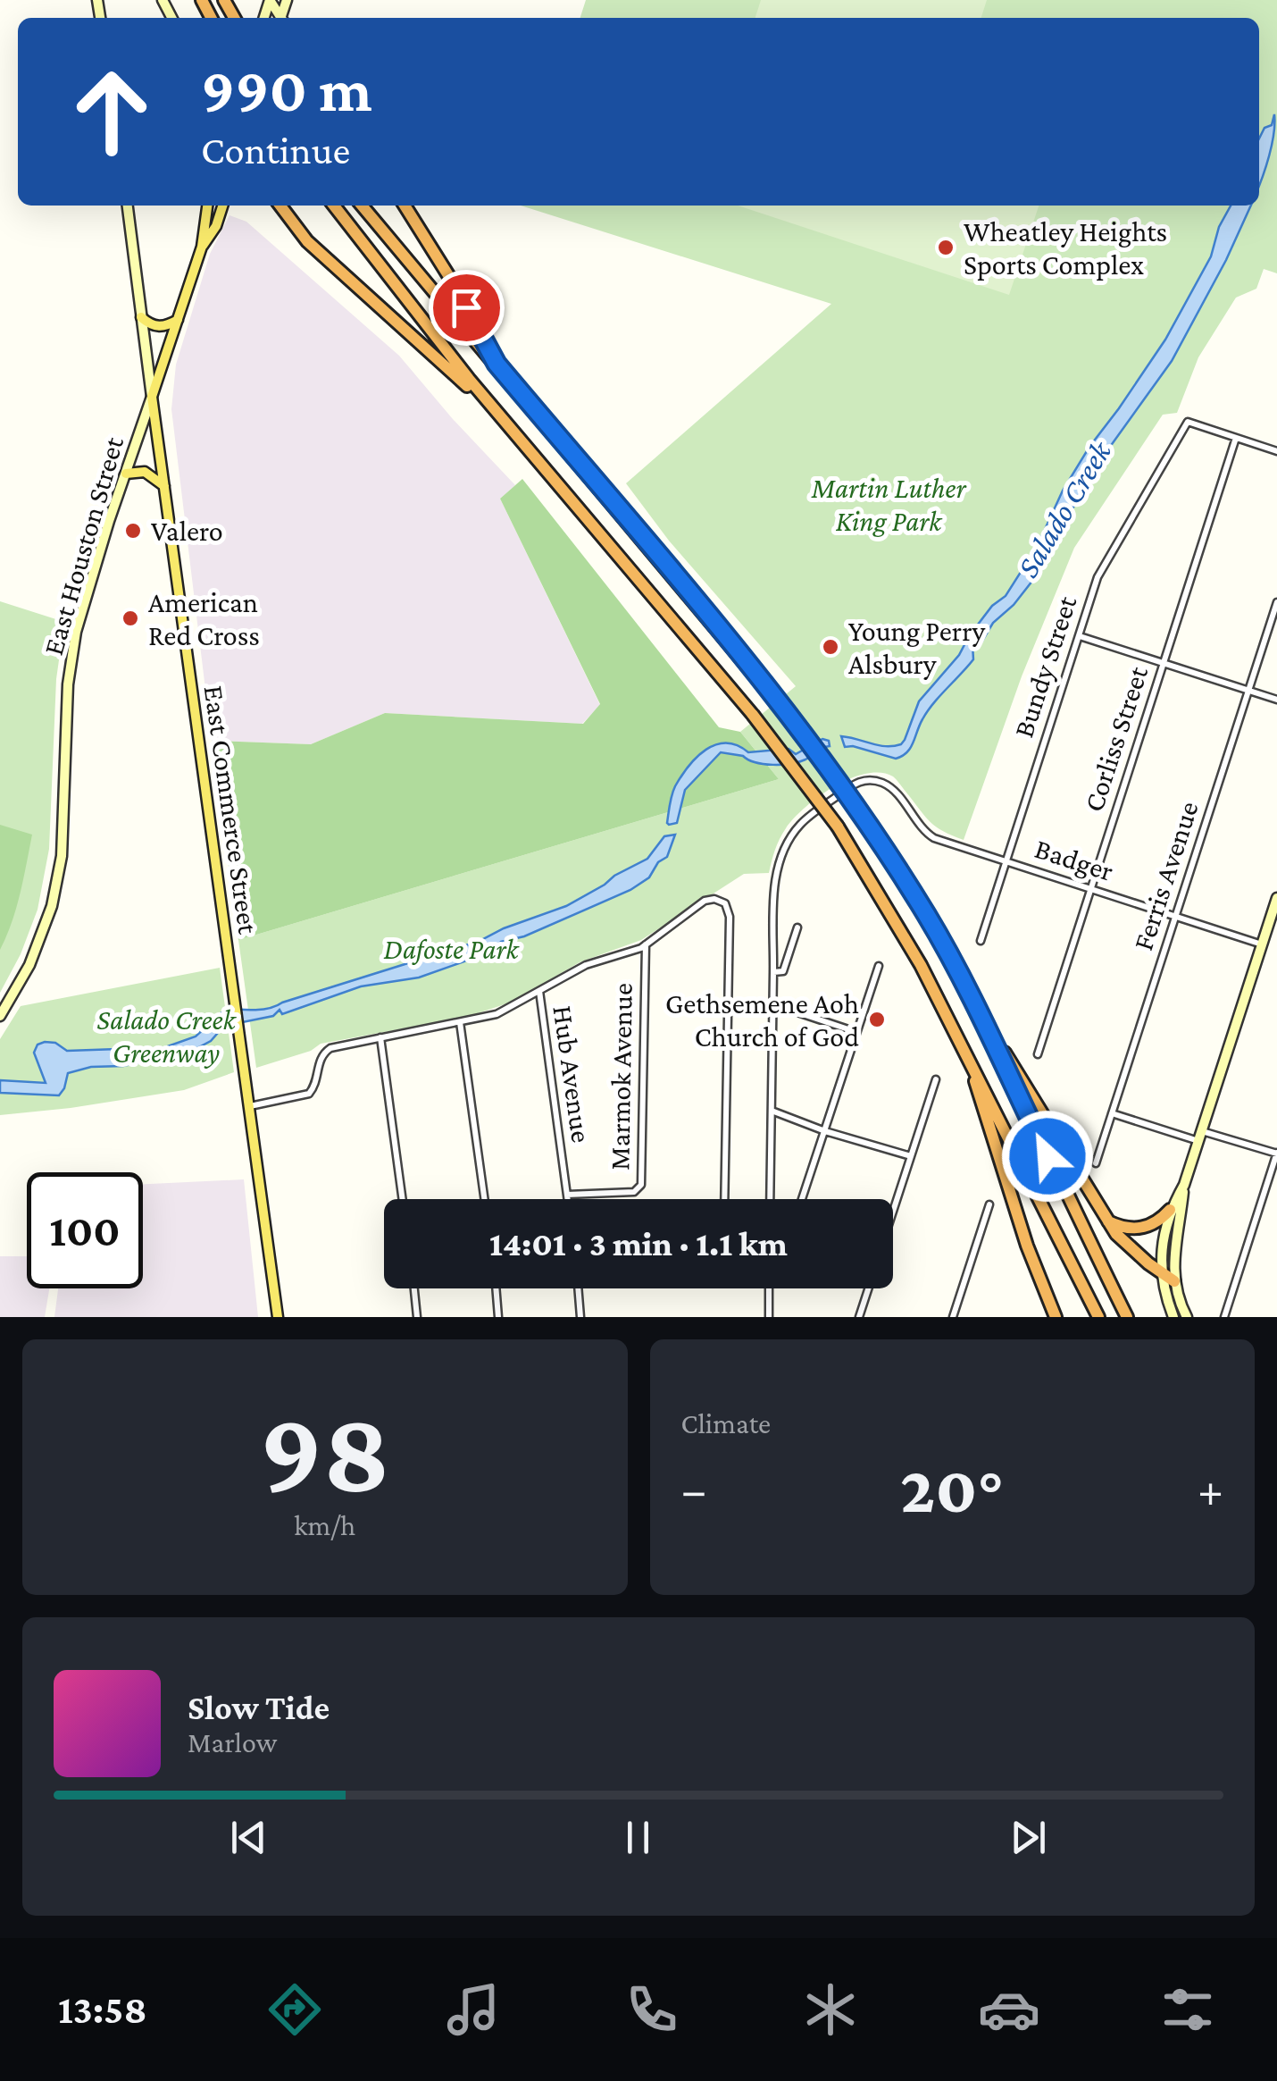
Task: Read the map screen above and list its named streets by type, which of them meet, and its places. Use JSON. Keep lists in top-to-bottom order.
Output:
{
  "streets": {
    "main road": ["East Houston Street", "East Commerce Street"],
    "street": [
      "Bundy Street",
      "Corliss Street",
      "Badger",
      "Ferris Avenue",
      "Hub Avenue",
      "Marmok Avenue"
    ]
  },
  "crossings": [
    ["East Houston Street", "East Commerce Street"],
    ["Bundy Street", "Corliss Street"],
    ["Bundy Street", "Badger"],
    ["Corliss Street", "Badger"],
    ["Badger", "Ferris Avenue"],
    ["Hub Avenue", "Marmok Avenue"]
  ],
  "water": ["Salado Creek"],
  "parks": ["Martin Luther King Park", "Dafoste Park", "Salado Creek Greenway"],
  "places": [
    "Wheatley Heights Sports Complex",
    "Valero",
    "American Red Cross",
    "Young Perry Alsbury",
    "Gethsemene Aoh Church of God"
  ],
  "page": {
    "turn": ["990 m", "Continue"],
    "limit": "100",
    "trip": "14:01 · 3 min · 1.1 km",
    "tile": [
      ["98", "km/h"],
      "Climate"
    ],
    "heat": ["−", "20°", "+"],
    "song": ["Slow Tide", "Marlow"],
    "tabs": "13:58"
  }
}
